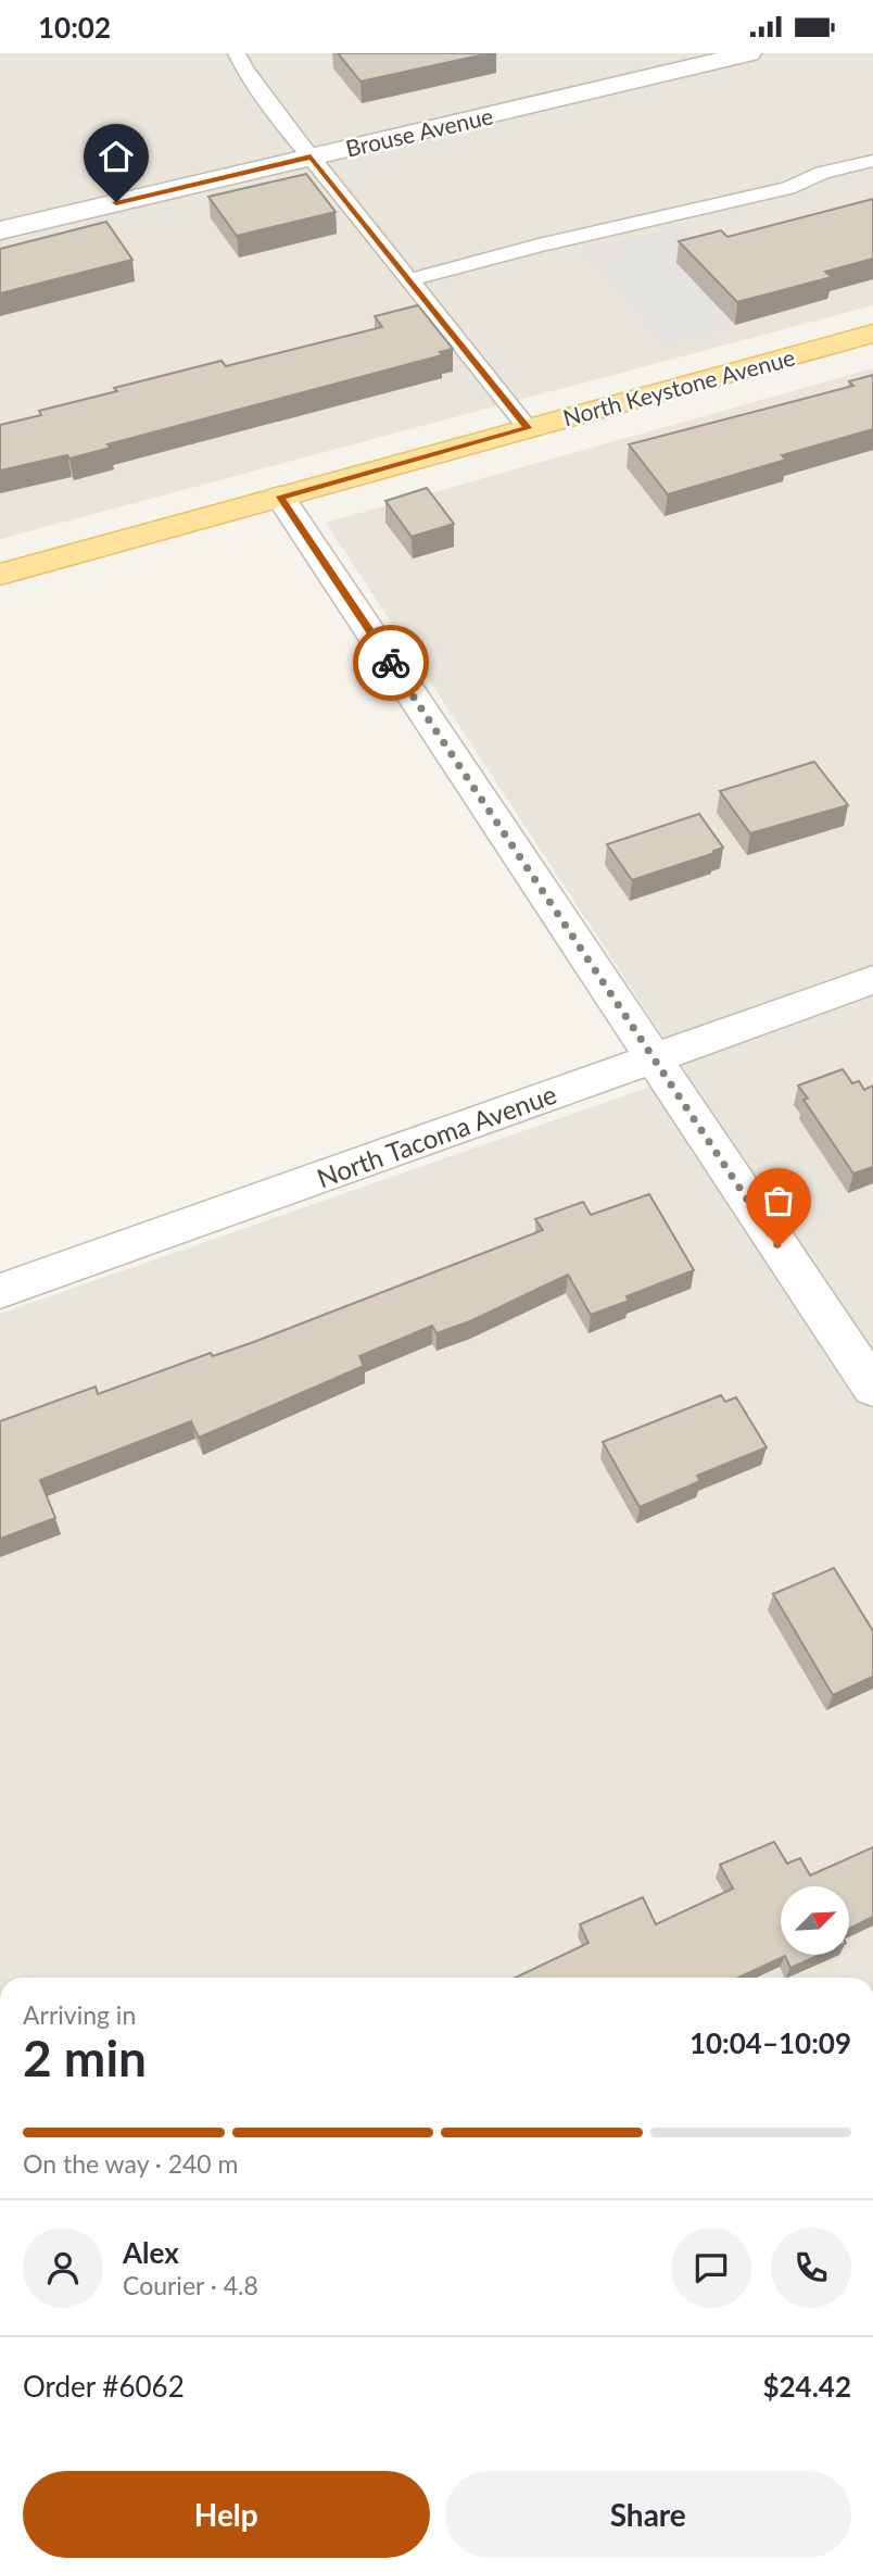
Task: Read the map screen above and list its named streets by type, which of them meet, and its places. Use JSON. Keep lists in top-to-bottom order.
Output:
{
  "streets": {
    "main road": ["North Keystone Avenue"],
    "street": ["Brouse Avenue", "North Tacoma Avenue"]
  },
  "north": "top right",
  "page": {
    "status": "10:02",
    "heading": ["2 min", "Arriving in", "10:04–10:09"],
    "panel": [
      "Alex",
      "Courier · 4.8",
      "Order #6062",
      "$24.42"
    ],
    "bar": "On the way · 240 m",
    "buttons": ["Help", "Share"]
  }
}
